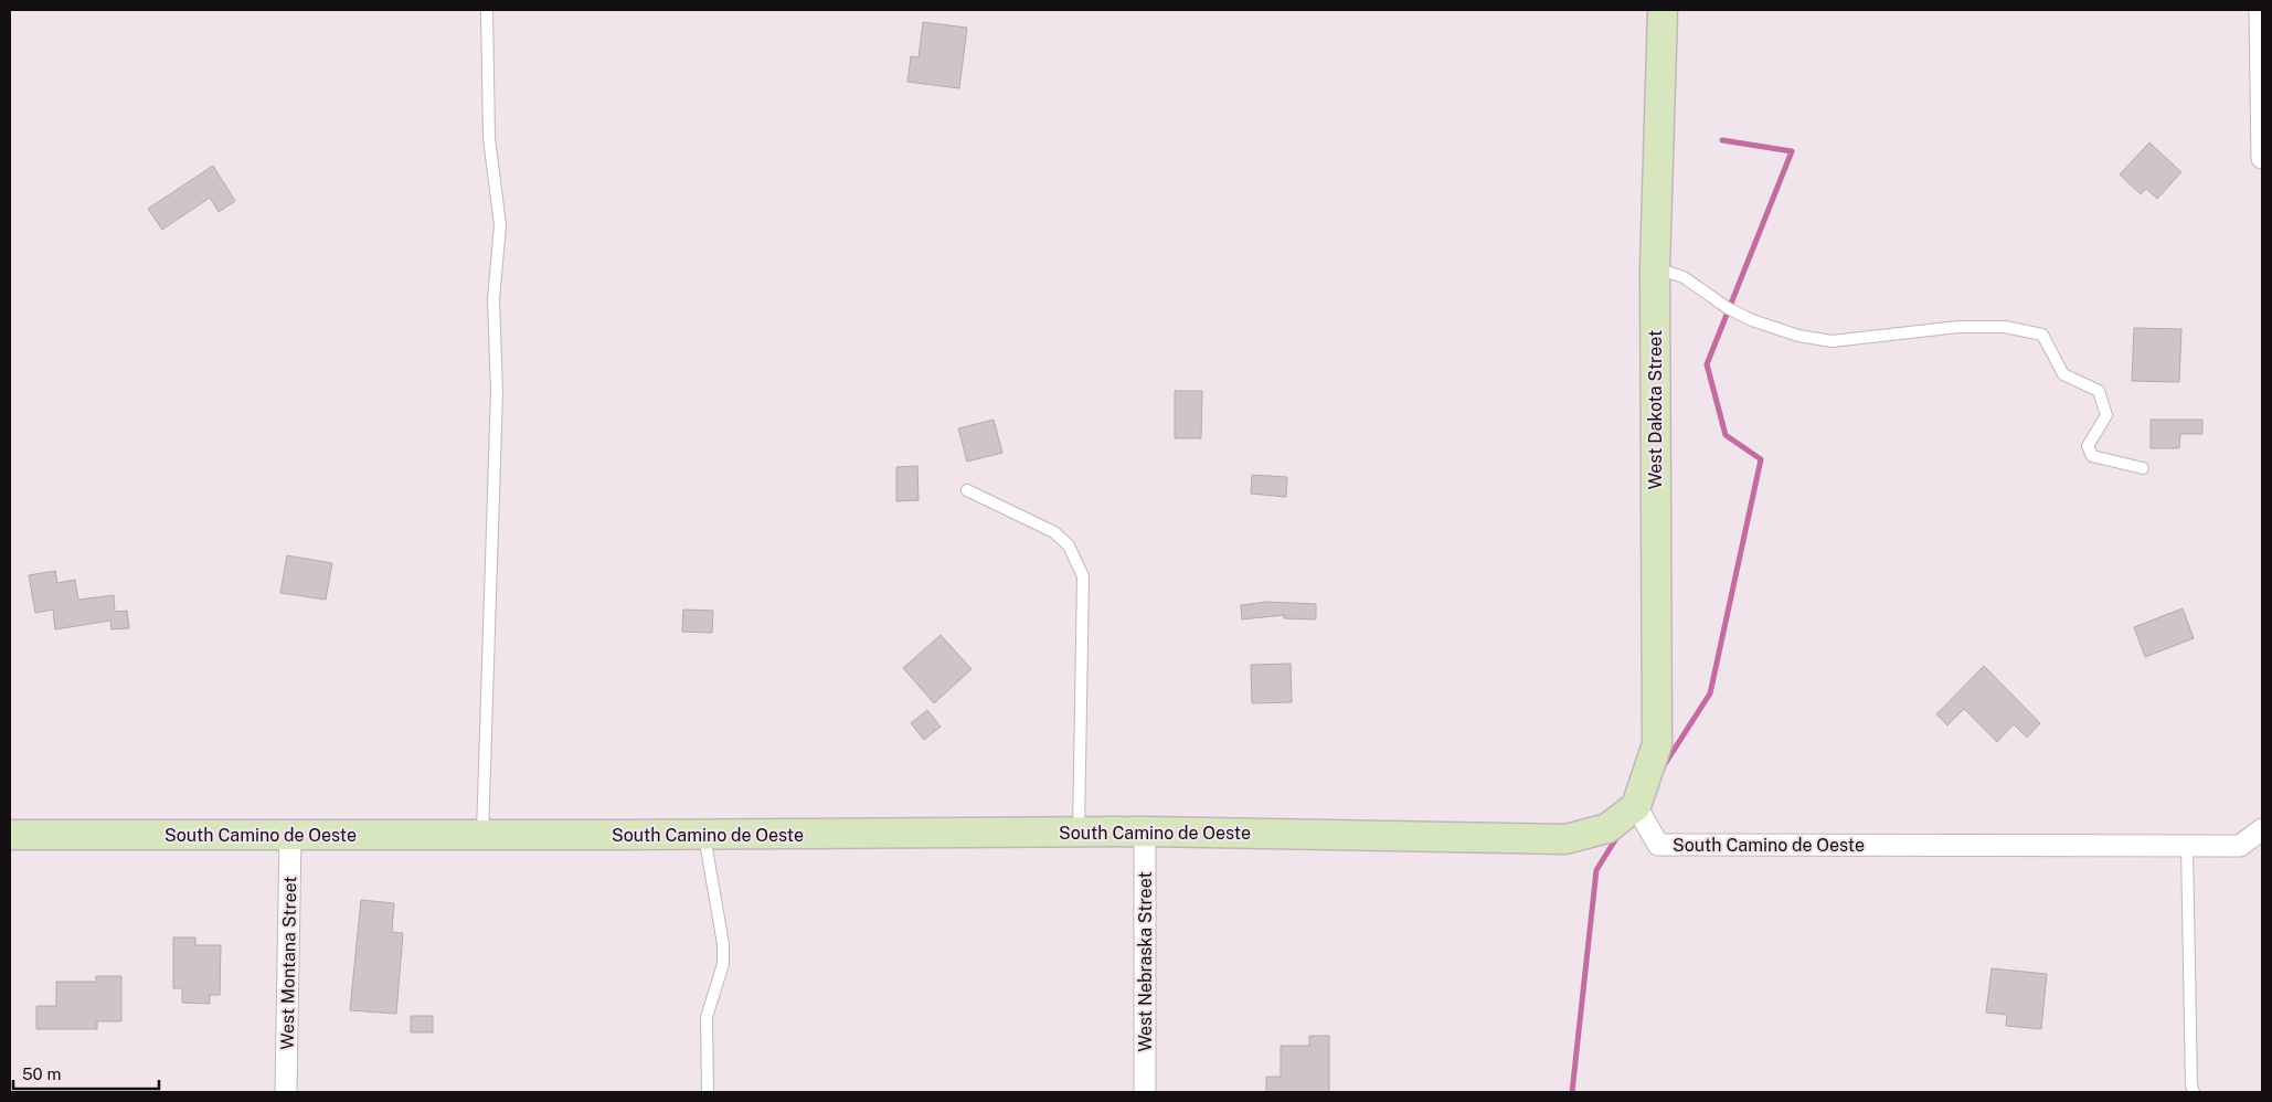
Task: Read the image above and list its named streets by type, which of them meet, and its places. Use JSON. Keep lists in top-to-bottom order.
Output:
{
  "streets": {
    "street": [
      "West Dakota Street",
      "South Camino de Oeste",
      "West Nebraska Street",
      "West Montana Street"
    ]
  },
  "crossings": [
    ["West Dakota Street", "South Camino de Oeste"],
    ["South Camino de Oeste", "West Nebraska Street"],
    ["South Camino de Oeste", "West Montana Street"]
  ],
  "scale_bar": "50 m"
}
